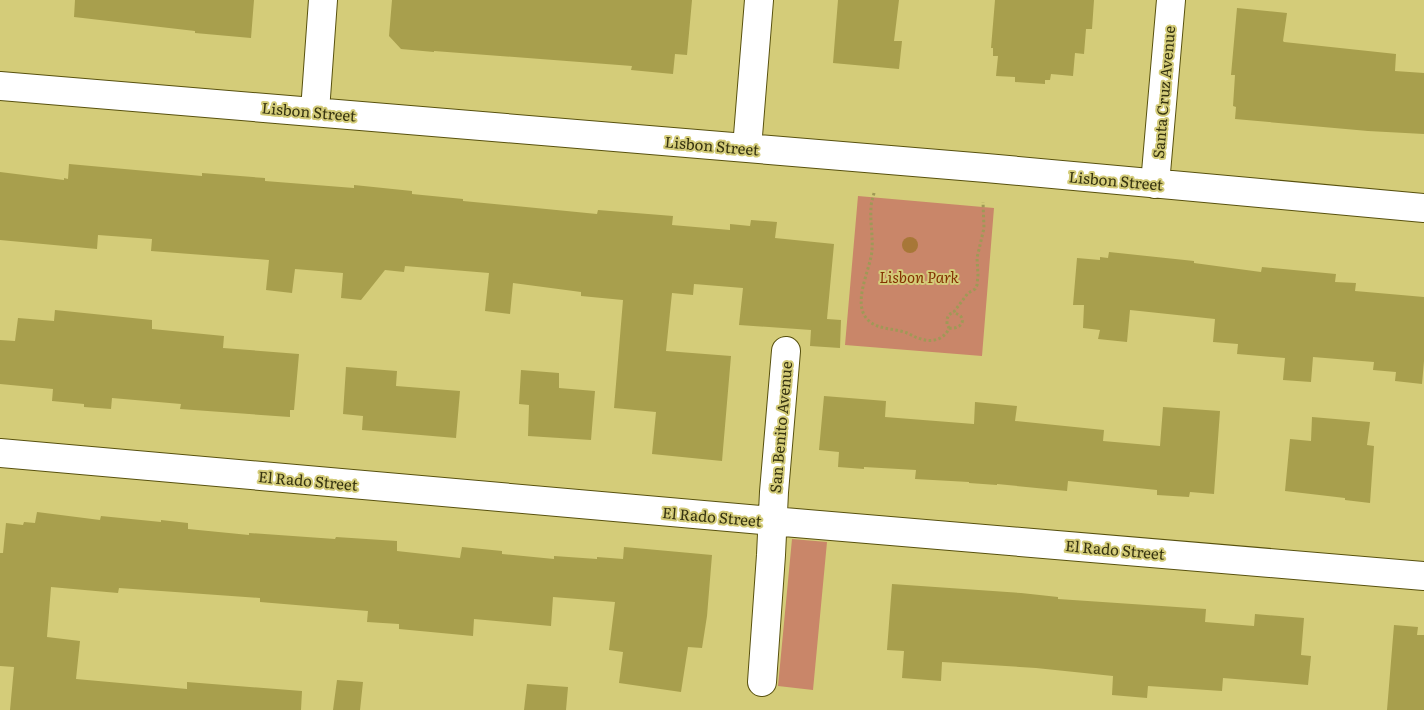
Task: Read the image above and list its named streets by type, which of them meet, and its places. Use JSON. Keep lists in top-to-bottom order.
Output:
{
  "streets": {
    "street": [
      "Santa Cruz Avenue",
      "Lisbon Street",
      "San Benito Avenue",
      "El Rado Street"
    ]
  },
  "crossings": [
    ["Santa Cruz Avenue", "Lisbon Street"],
    ["San Benito Avenue", "El Rado Street"]
  ],
  "parks": ["Lisbon Park"]
}
